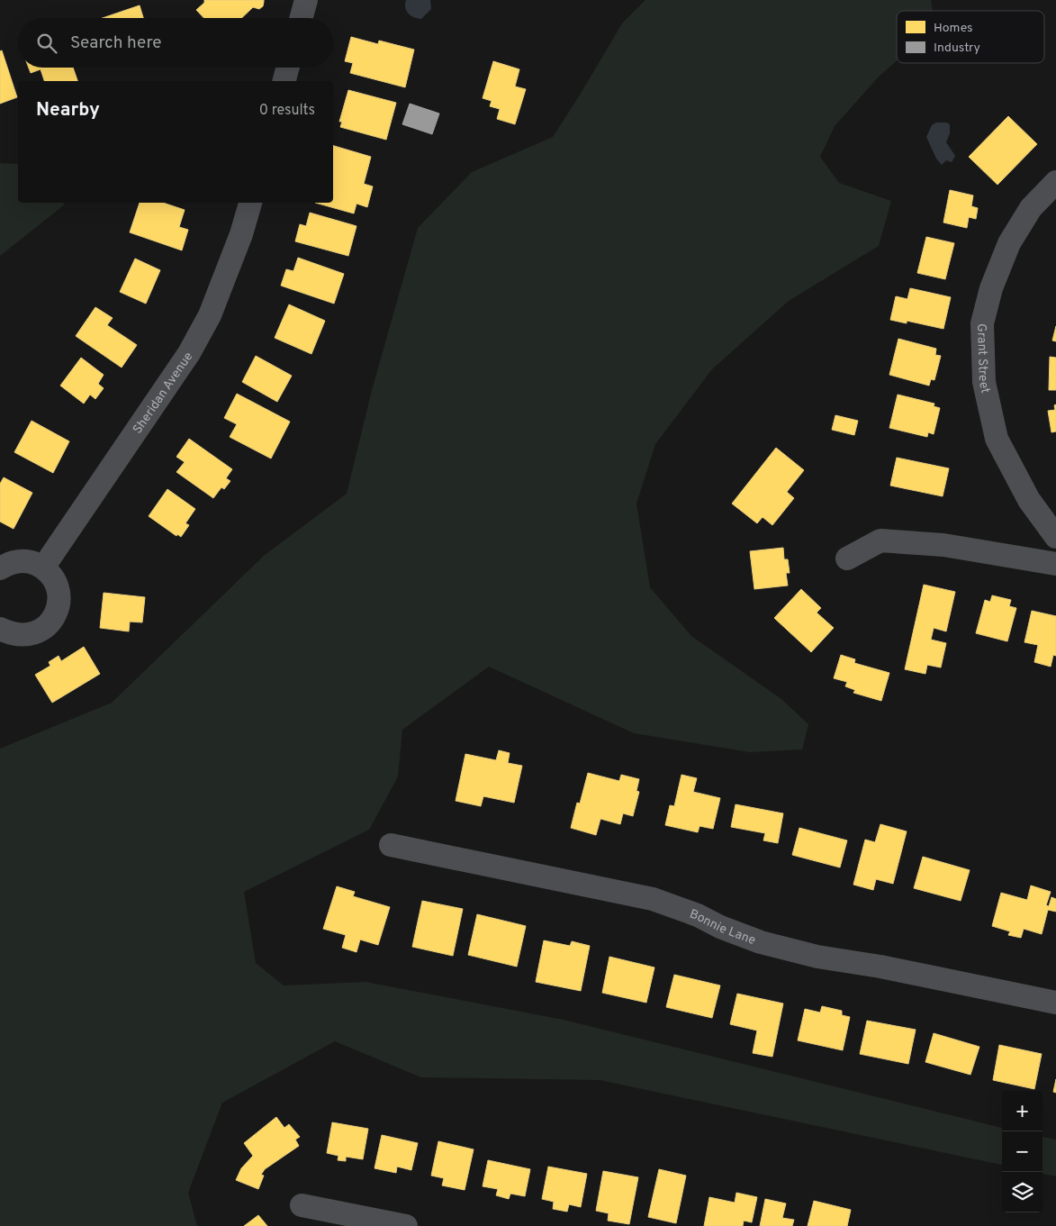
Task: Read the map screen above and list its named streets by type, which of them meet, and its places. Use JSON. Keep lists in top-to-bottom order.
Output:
{
  "streets": {
    "street": ["Grant Street", "Sheridan Avenue", "Bonnie Lane"]
  },
  "legend": ["Homes", "Industry"],
  "page": {
    "search": "Search here",
    "heading": ["Nearby", "0 results"],
    "map_buttons": ["+", "−"]
  }
}
